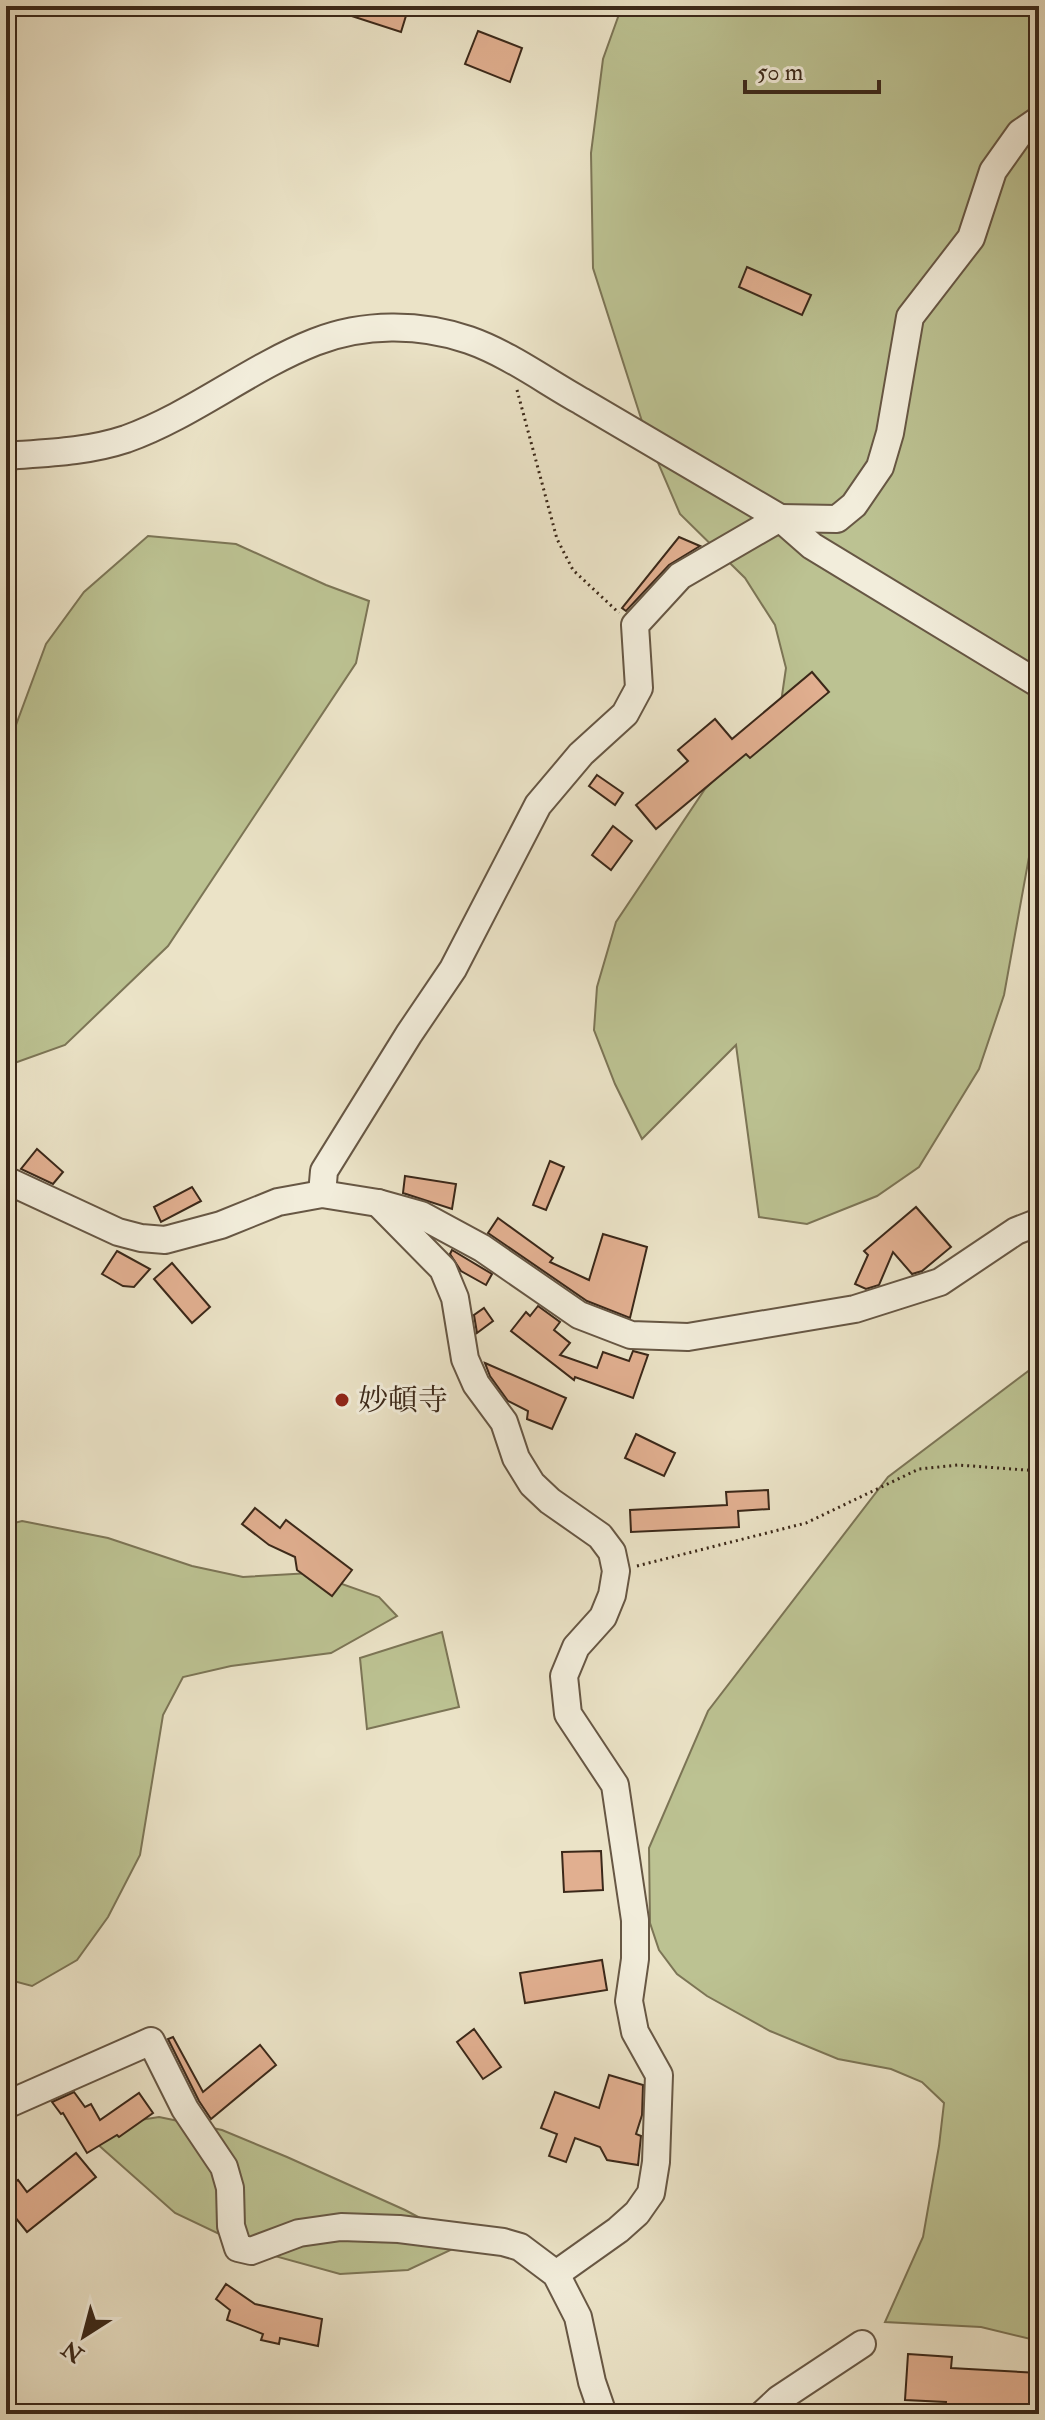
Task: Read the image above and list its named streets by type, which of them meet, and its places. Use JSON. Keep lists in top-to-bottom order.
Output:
{
  "places": ["妙頓寺"],
  "scale_bar": "50 m",
  "north": "bottom left"
}
